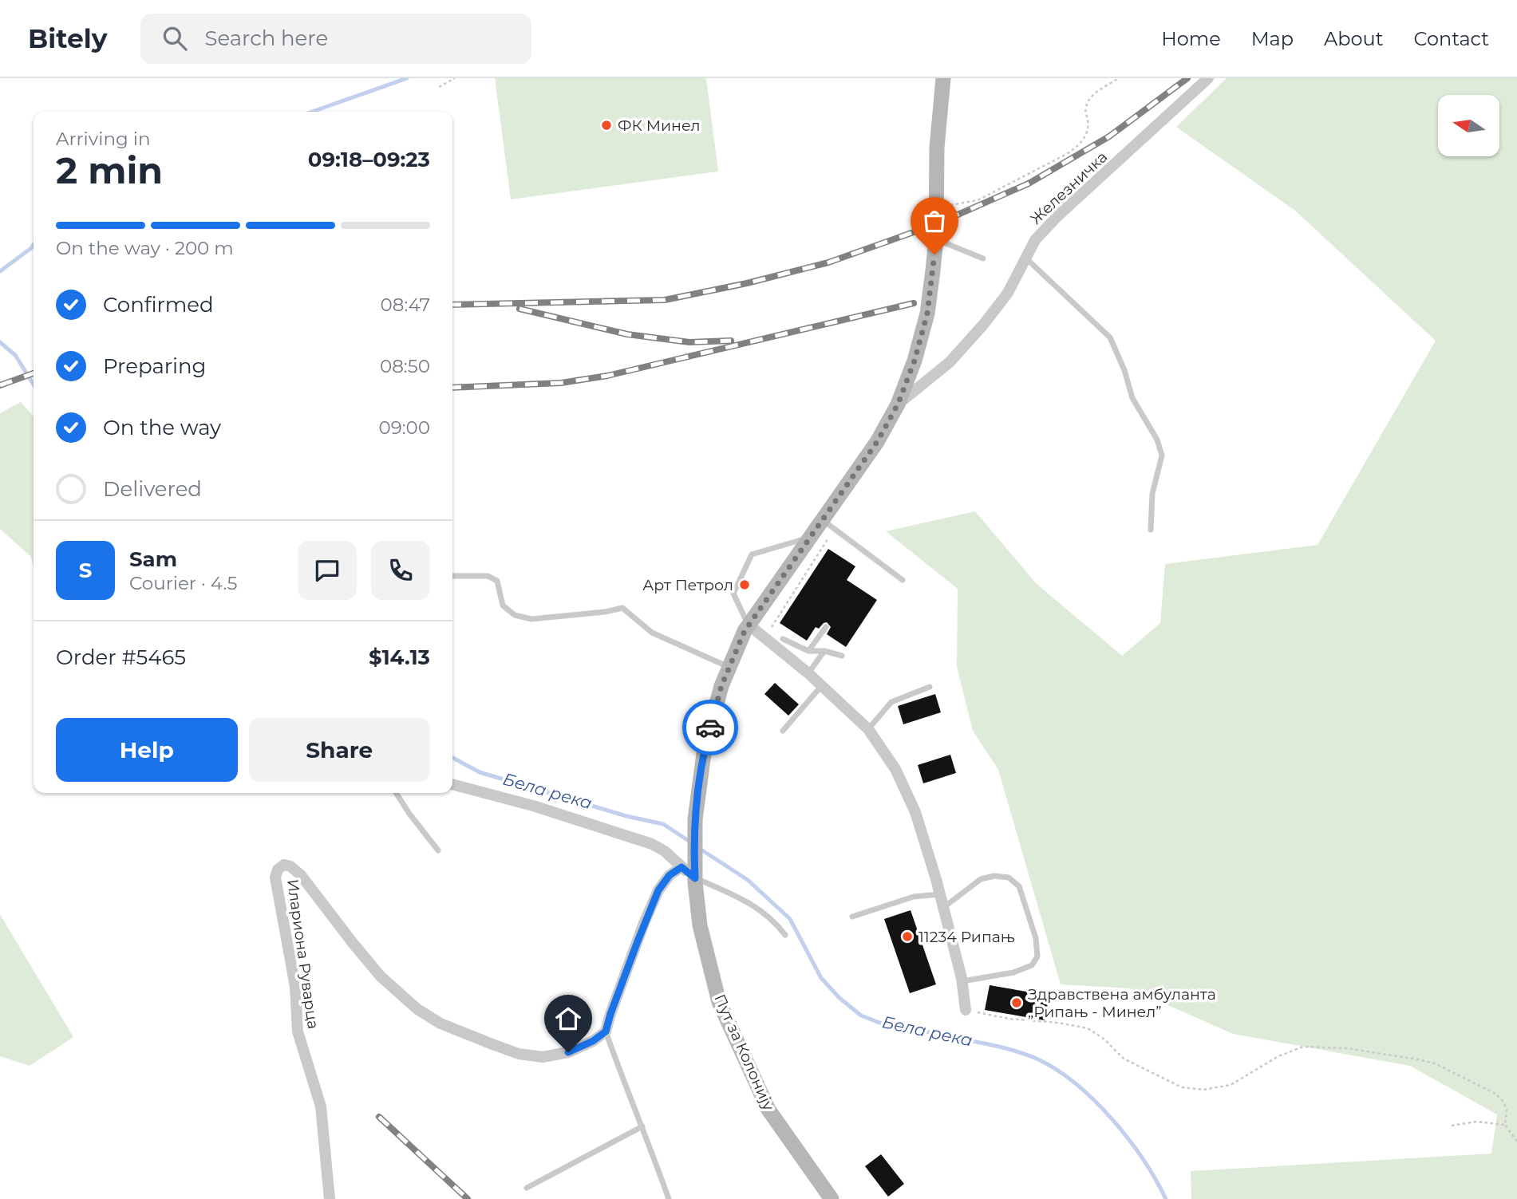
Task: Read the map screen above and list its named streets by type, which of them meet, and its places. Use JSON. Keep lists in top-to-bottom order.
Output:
{
  "streets": {
    "street": ["Железничка", "Илариона Руварца", "Пут за Колонију"]
  },
  "crossings": [
    ["Железничка", "Пут за Колонију"]
  ],
  "water": ["Бела река"],
  "places": [
    "ФК Минел",
    "Арт Петрол",
    "11234 Рипањ",
    "Здравствена амбуланта „Рипањ - Минел”"
  ],
  "north": "left",
  "page": {
    "header": "Bitely",
    "search": "Search here",
    "nav": [
      "Home",
      "Map",
      "About",
      "Contact"
    ],
    "heading": ["2 min", "Arriving in", "09:18–09:23"],
    "panel": [
      "Sam",
      "Courier · 4.5",
      "Order #5465",
      "$14.13"
    ],
    "bar": "On the way · 200 m",
    "list": [
      ["Confirmed", "08:47"],
      ["Preparing", "08:50"],
      ["On the way", "09:00"],
      "Delivered"
    ],
    "round": "S",
    "buttons": ["Help", "Share"]
  }
}
